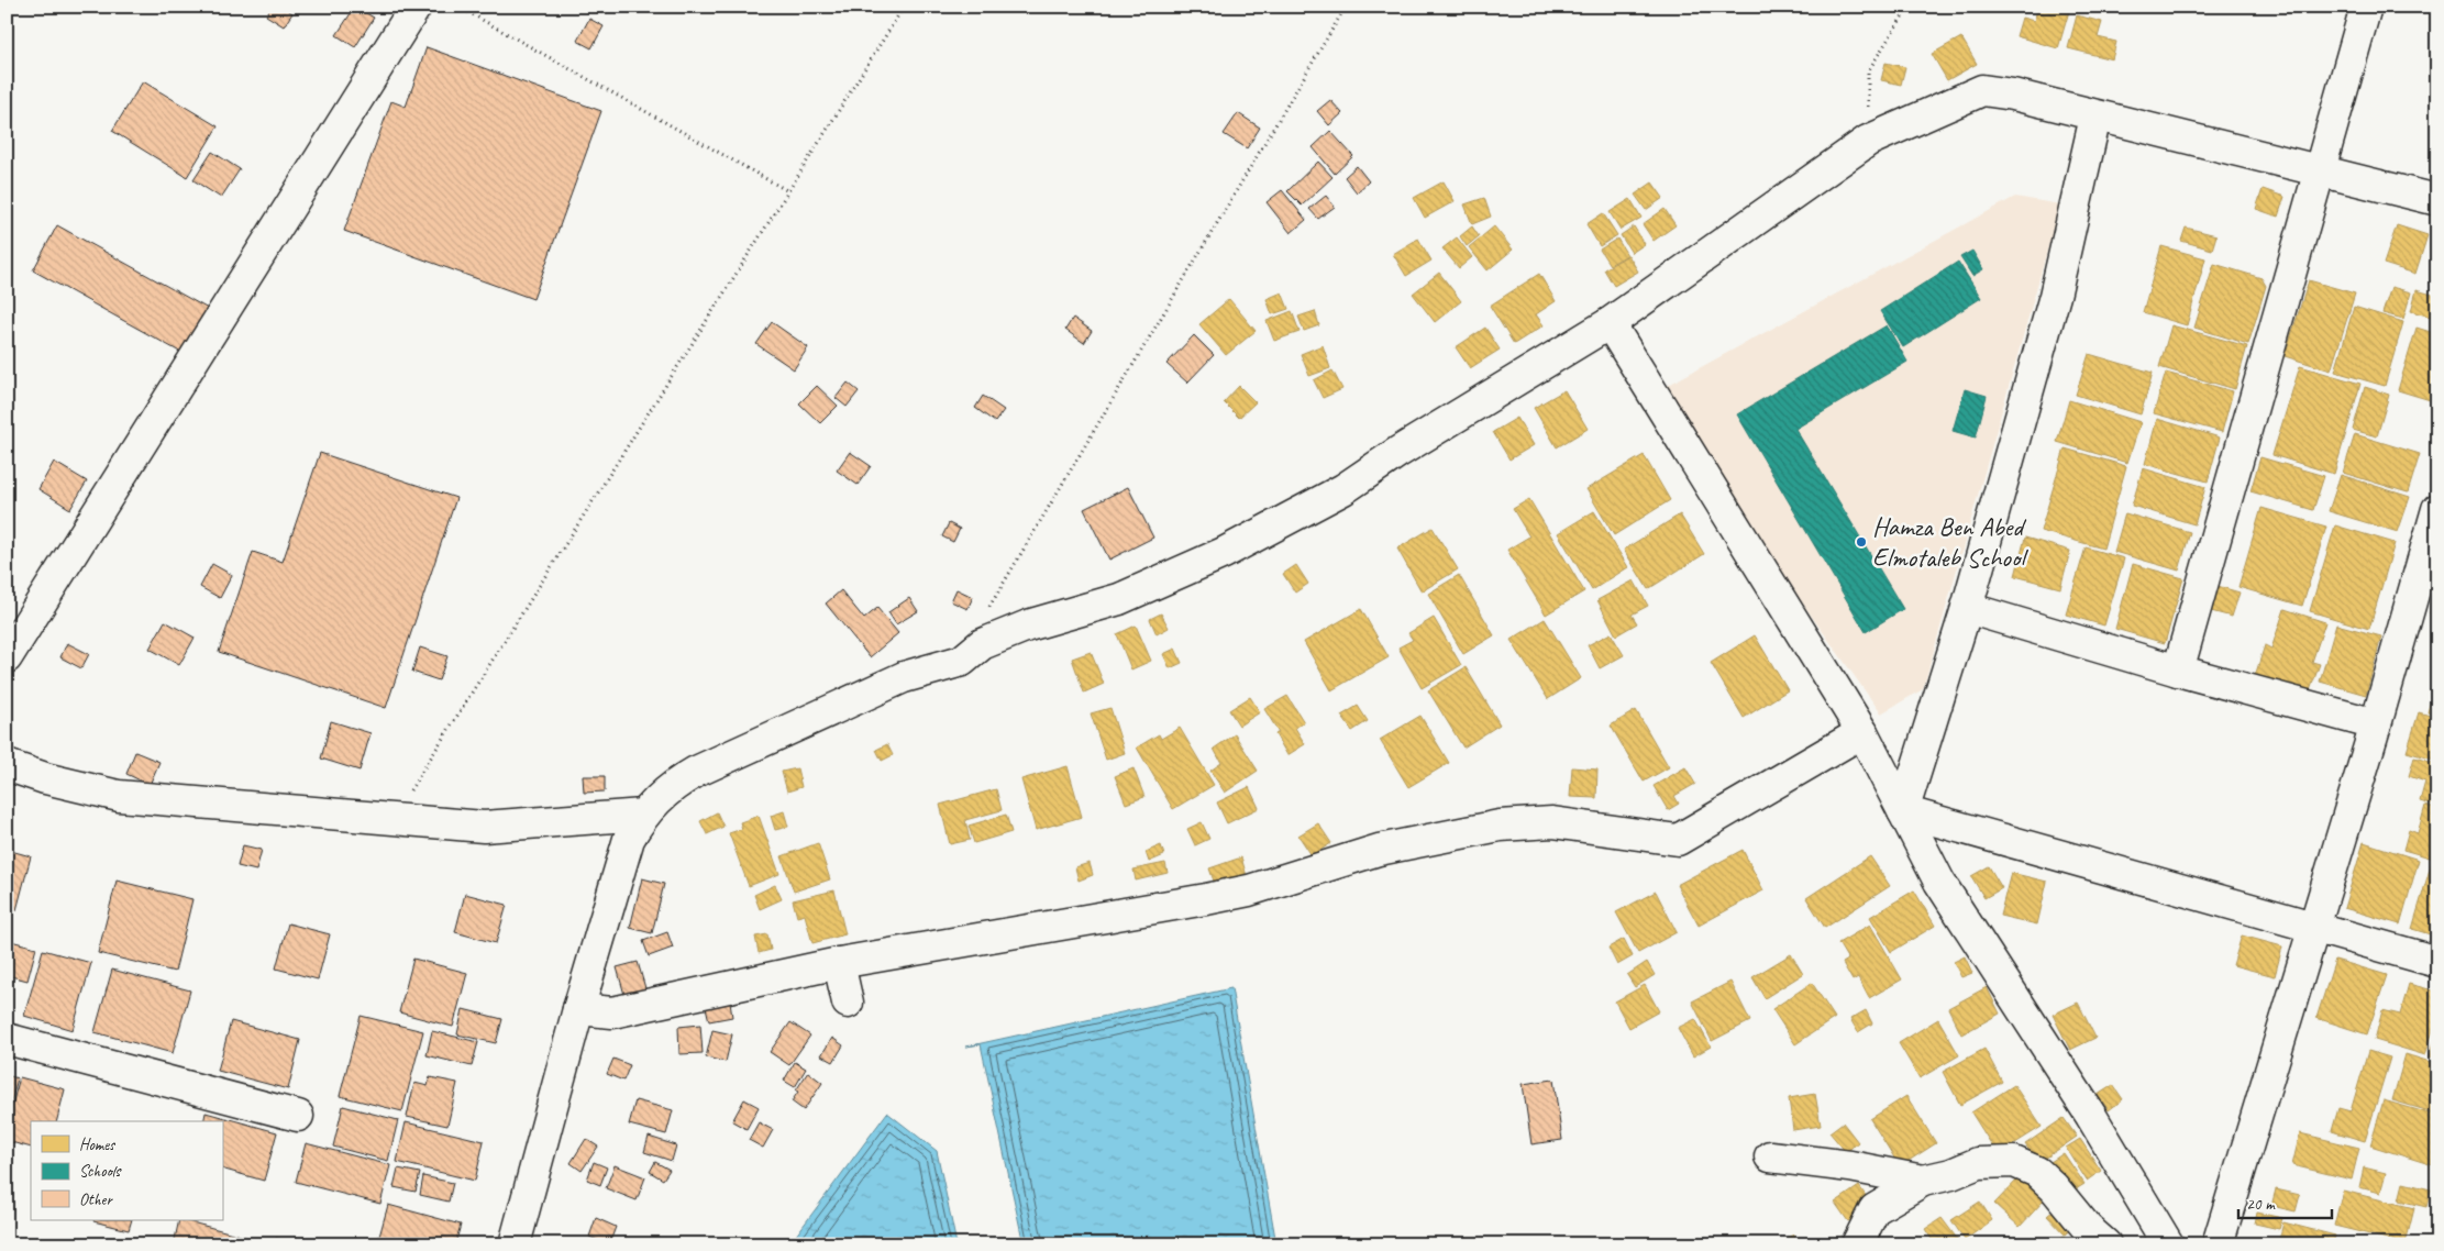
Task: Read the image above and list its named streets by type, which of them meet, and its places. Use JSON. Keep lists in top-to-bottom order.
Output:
{
  "places": ["Hamza Ben Abed Elmotaleb School"],
  "legend": ["Homes", "Schools", "Other"],
  "scale_bar": "20 m"
}
